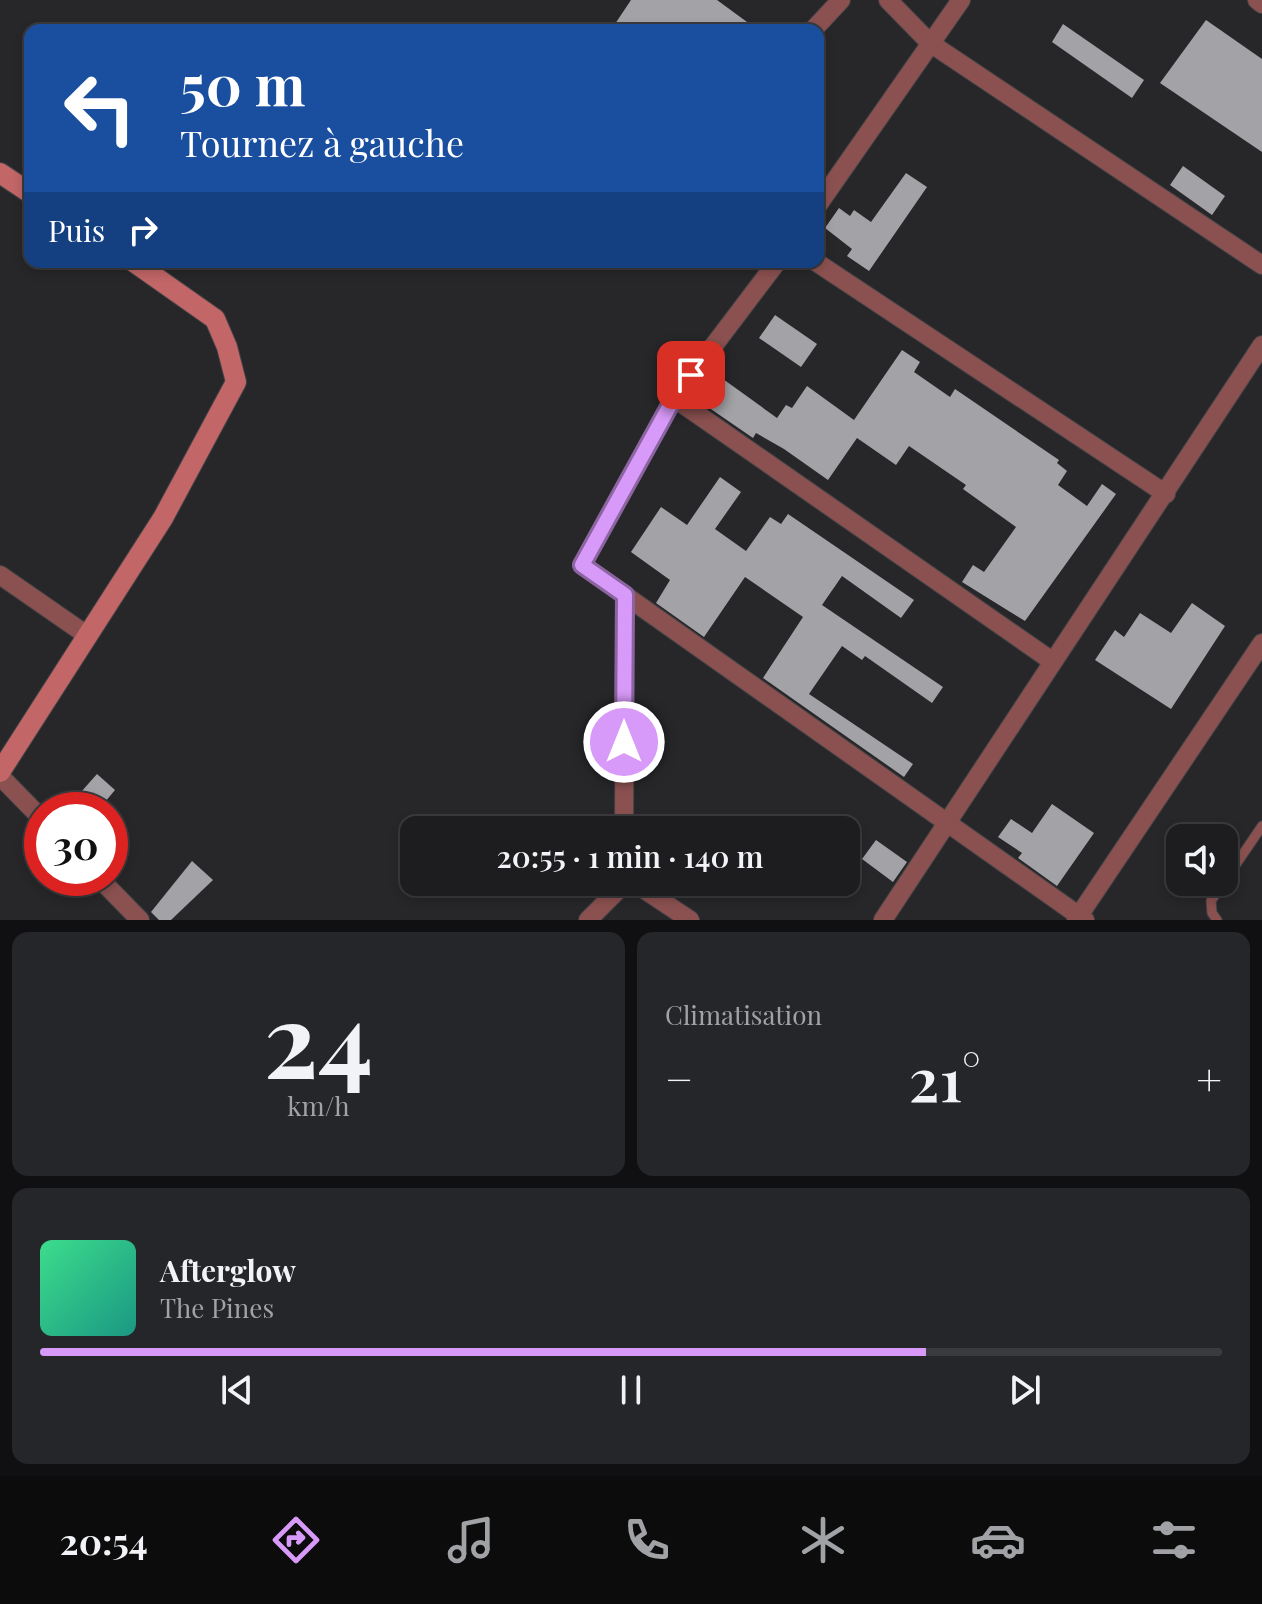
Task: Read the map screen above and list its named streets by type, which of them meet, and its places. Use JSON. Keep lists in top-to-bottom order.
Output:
{
  "page": {
    "turn": ["50 m", "Tournez à gauche"],
    "then": "Puis",
    "limit": "30",
    "trip": "20:55 · 1 min · 140 m",
    "tile": [
      ["24", "km/h"],
      "Climatisation"
    ],
    "heat": ["−", "21°", "+"],
    "song": ["Afterglow", "The Pines"],
    "tabs": "20:54"
  }
}
